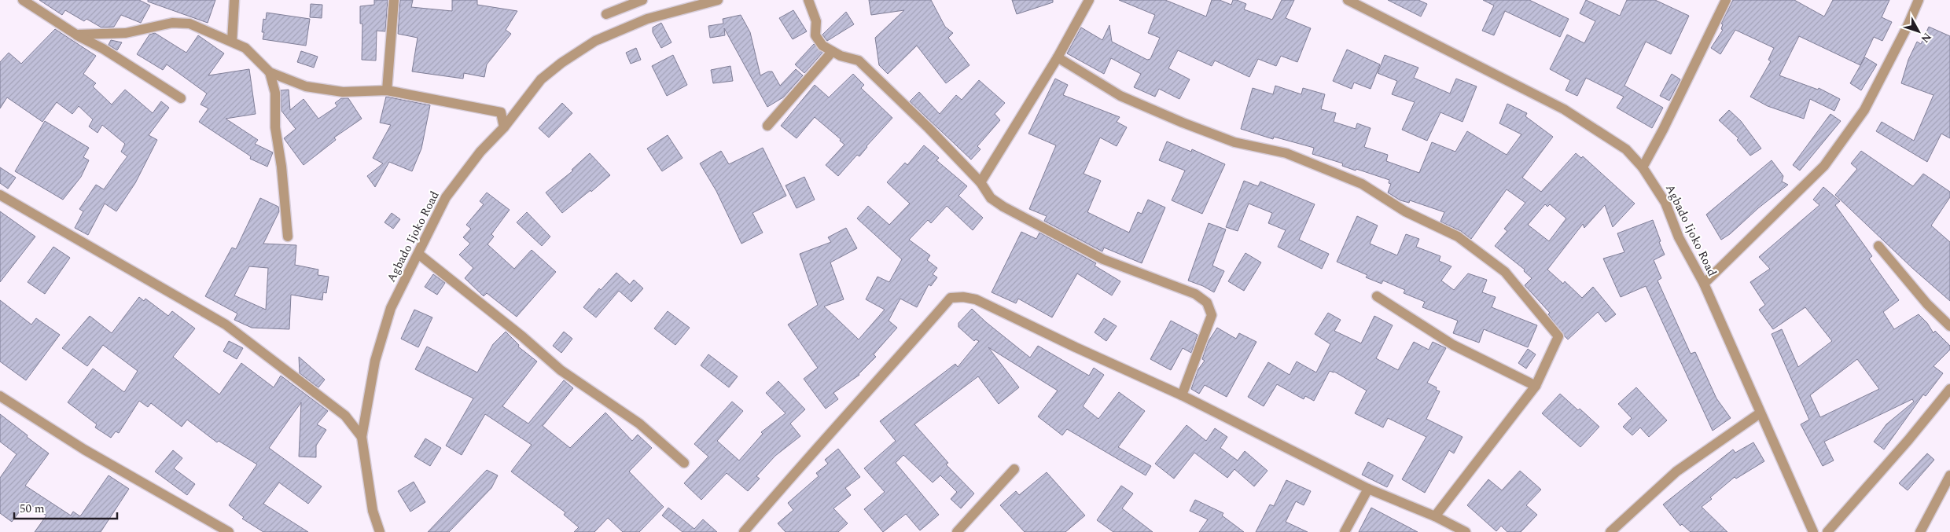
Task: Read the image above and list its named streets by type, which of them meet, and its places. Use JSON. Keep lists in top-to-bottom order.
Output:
{
  "streets": {
    "street": ["Agbado Ijoko Road"]
  },
  "scale_bar": "50 m",
  "north": "bottom right"
}
